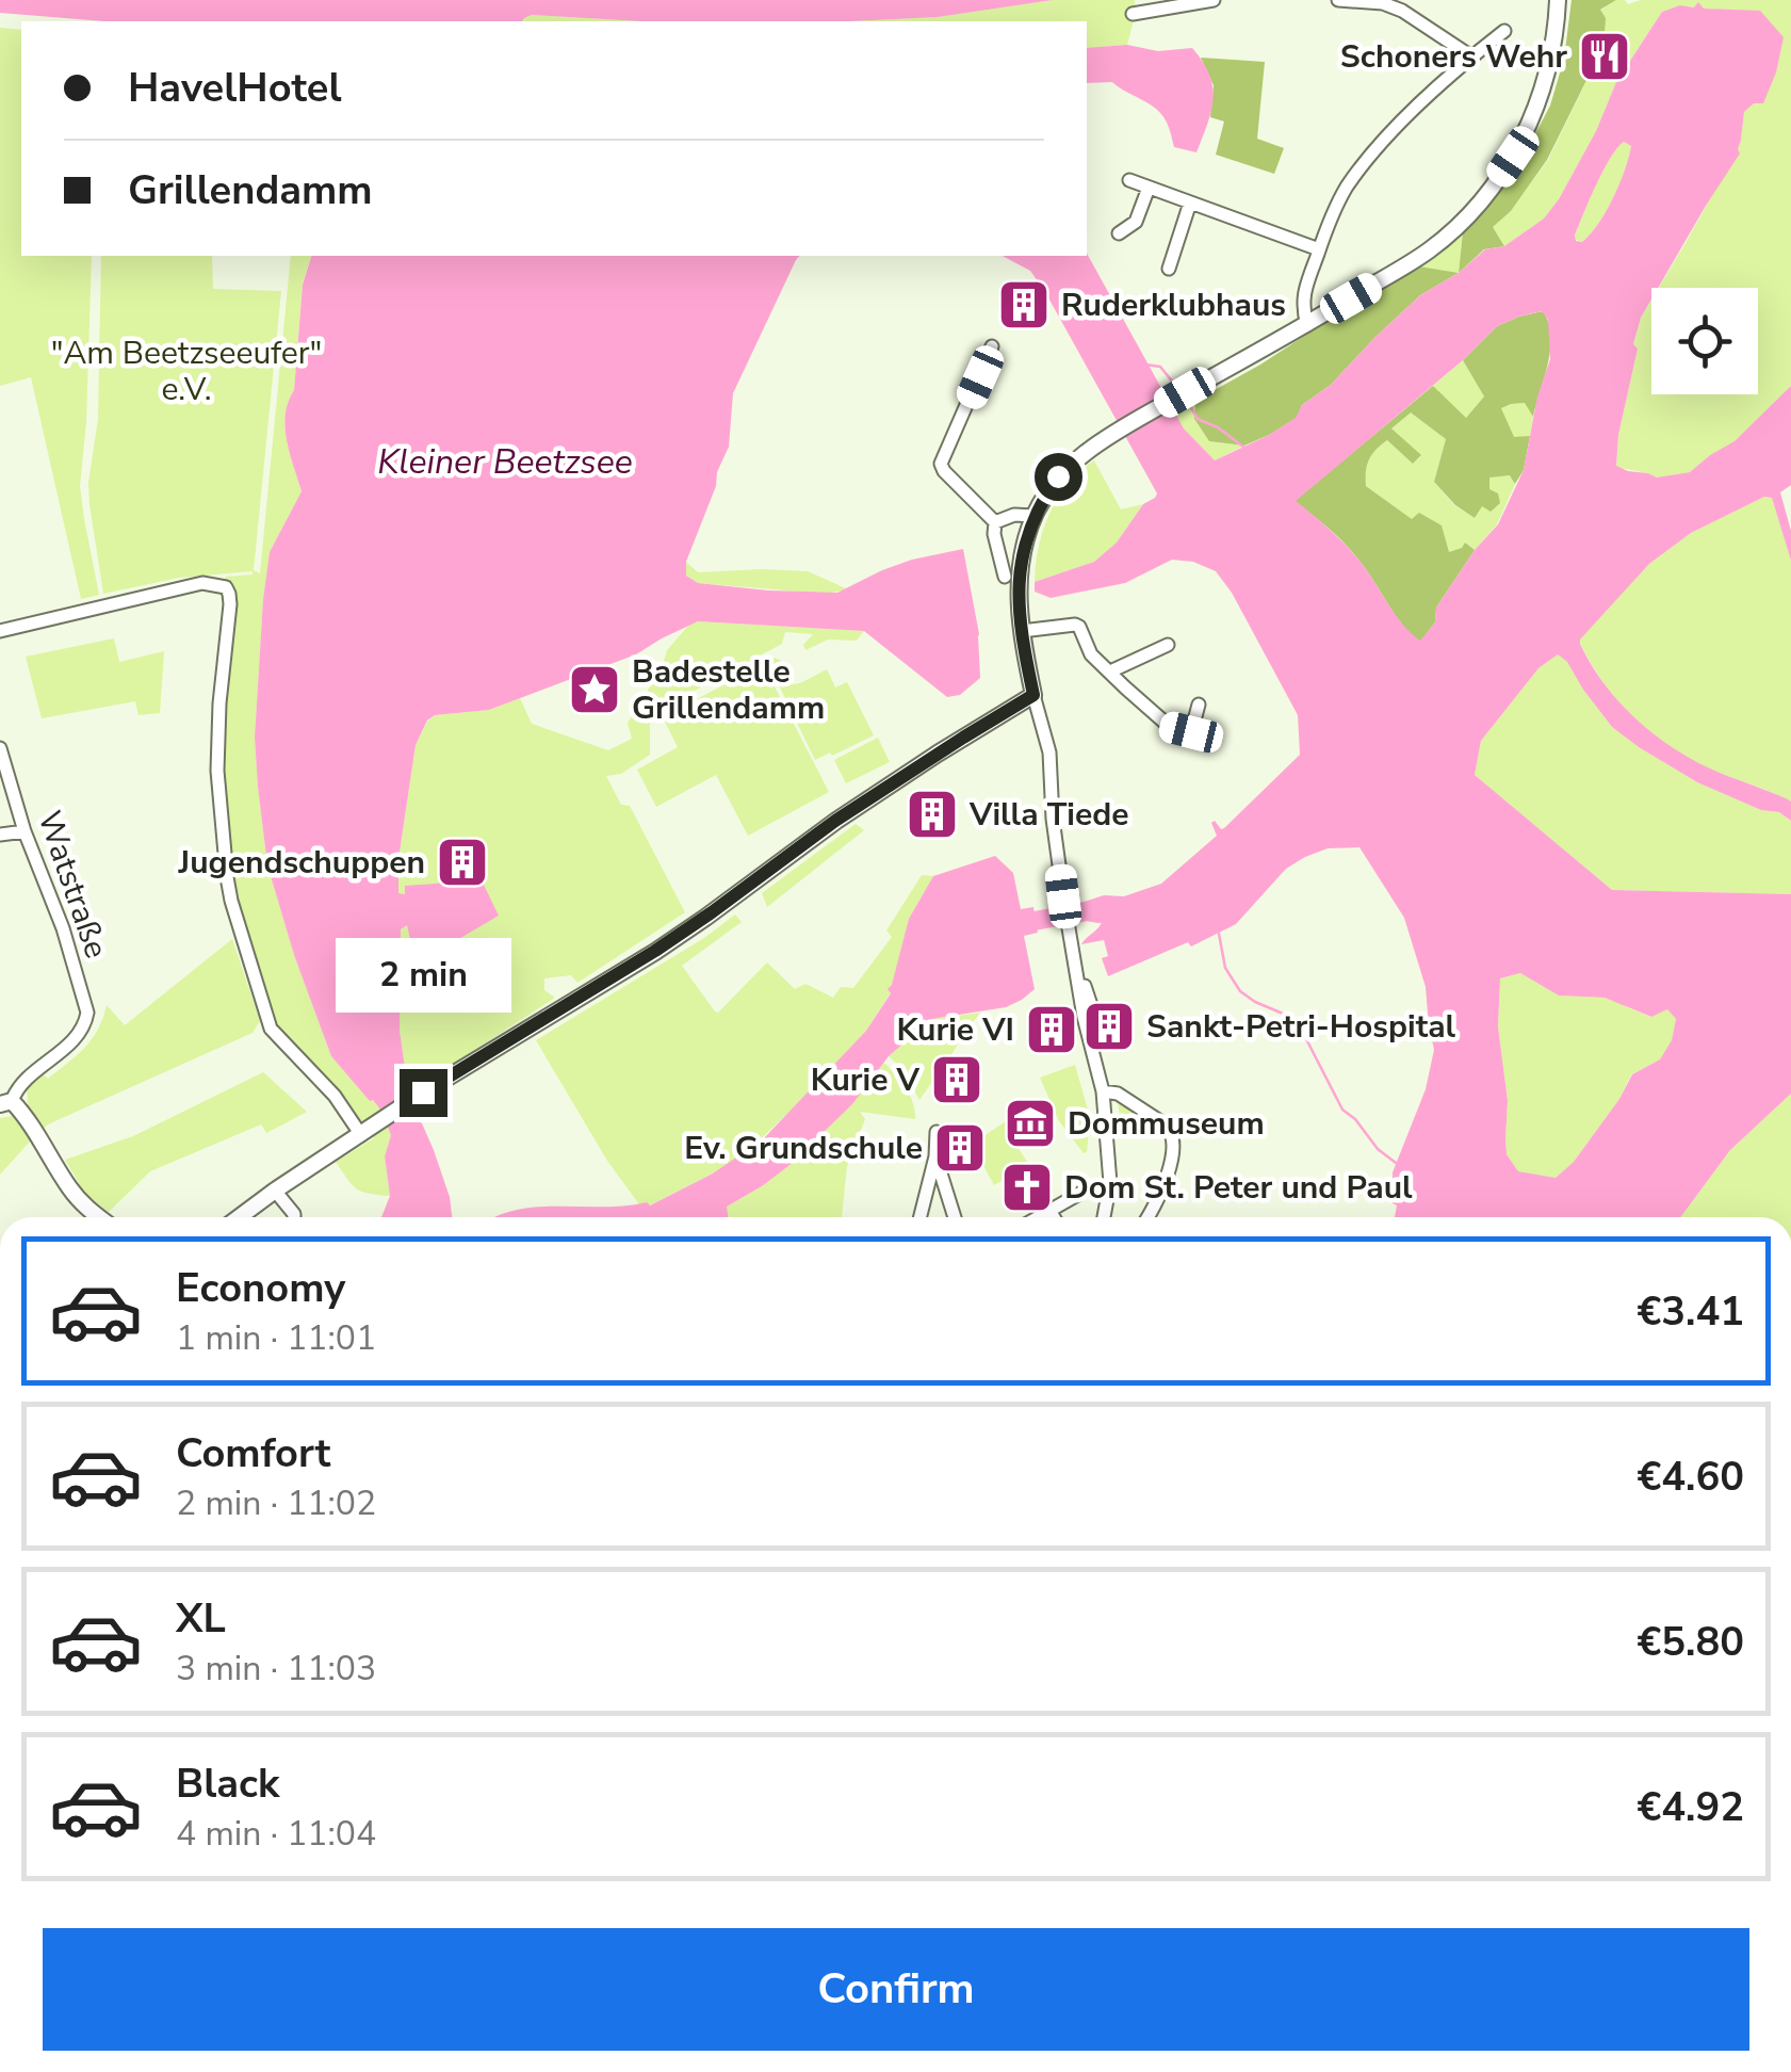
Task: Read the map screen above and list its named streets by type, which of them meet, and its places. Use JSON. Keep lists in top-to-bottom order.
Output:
{
  "streets": {
    "street": ["Watstraße"]
  },
  "water": ["Kleiner Beetzsee"],
  "parks": ["\"Am Beetzseeufer\" e.V."],
  "places": {
    "restaurant": ["Schoners Wehr"],
    "building": [
      "Ruderklubhaus",
      "Villa Tiede",
      "Jugendschuppen",
      "Sankt-Petri-Hospital",
      "Kurie VI",
      "Kurie V",
      "Ev. Grundschule"
    ],
    "place": ["Badestelle Grillendamm"],
    "museum": ["Dommuseum"],
    "church": ["Dom St. Peter und Paul"]
  },
  "page": {
    "banner": ["HavelHotel", "Grillendamm"],
    "bubble": "2 min",
    "list": [
      {
        "name": "Economy",
        "note": "1 min · 11:01",
        "value": "€3.41"
      },
      {
        "name": "Comfort",
        "note": "2 min · 11:02",
        "value": "€4.60"
      },
      {
        "name": "XL",
        "note": "3 min · 11:03",
        "value": "€5.80"
      },
      {
        "name": "Black",
        "note": "4 min · 11:04",
        "value": "€4.92"
      }
    ],
    "buttons": "Confirm"
  }
}
